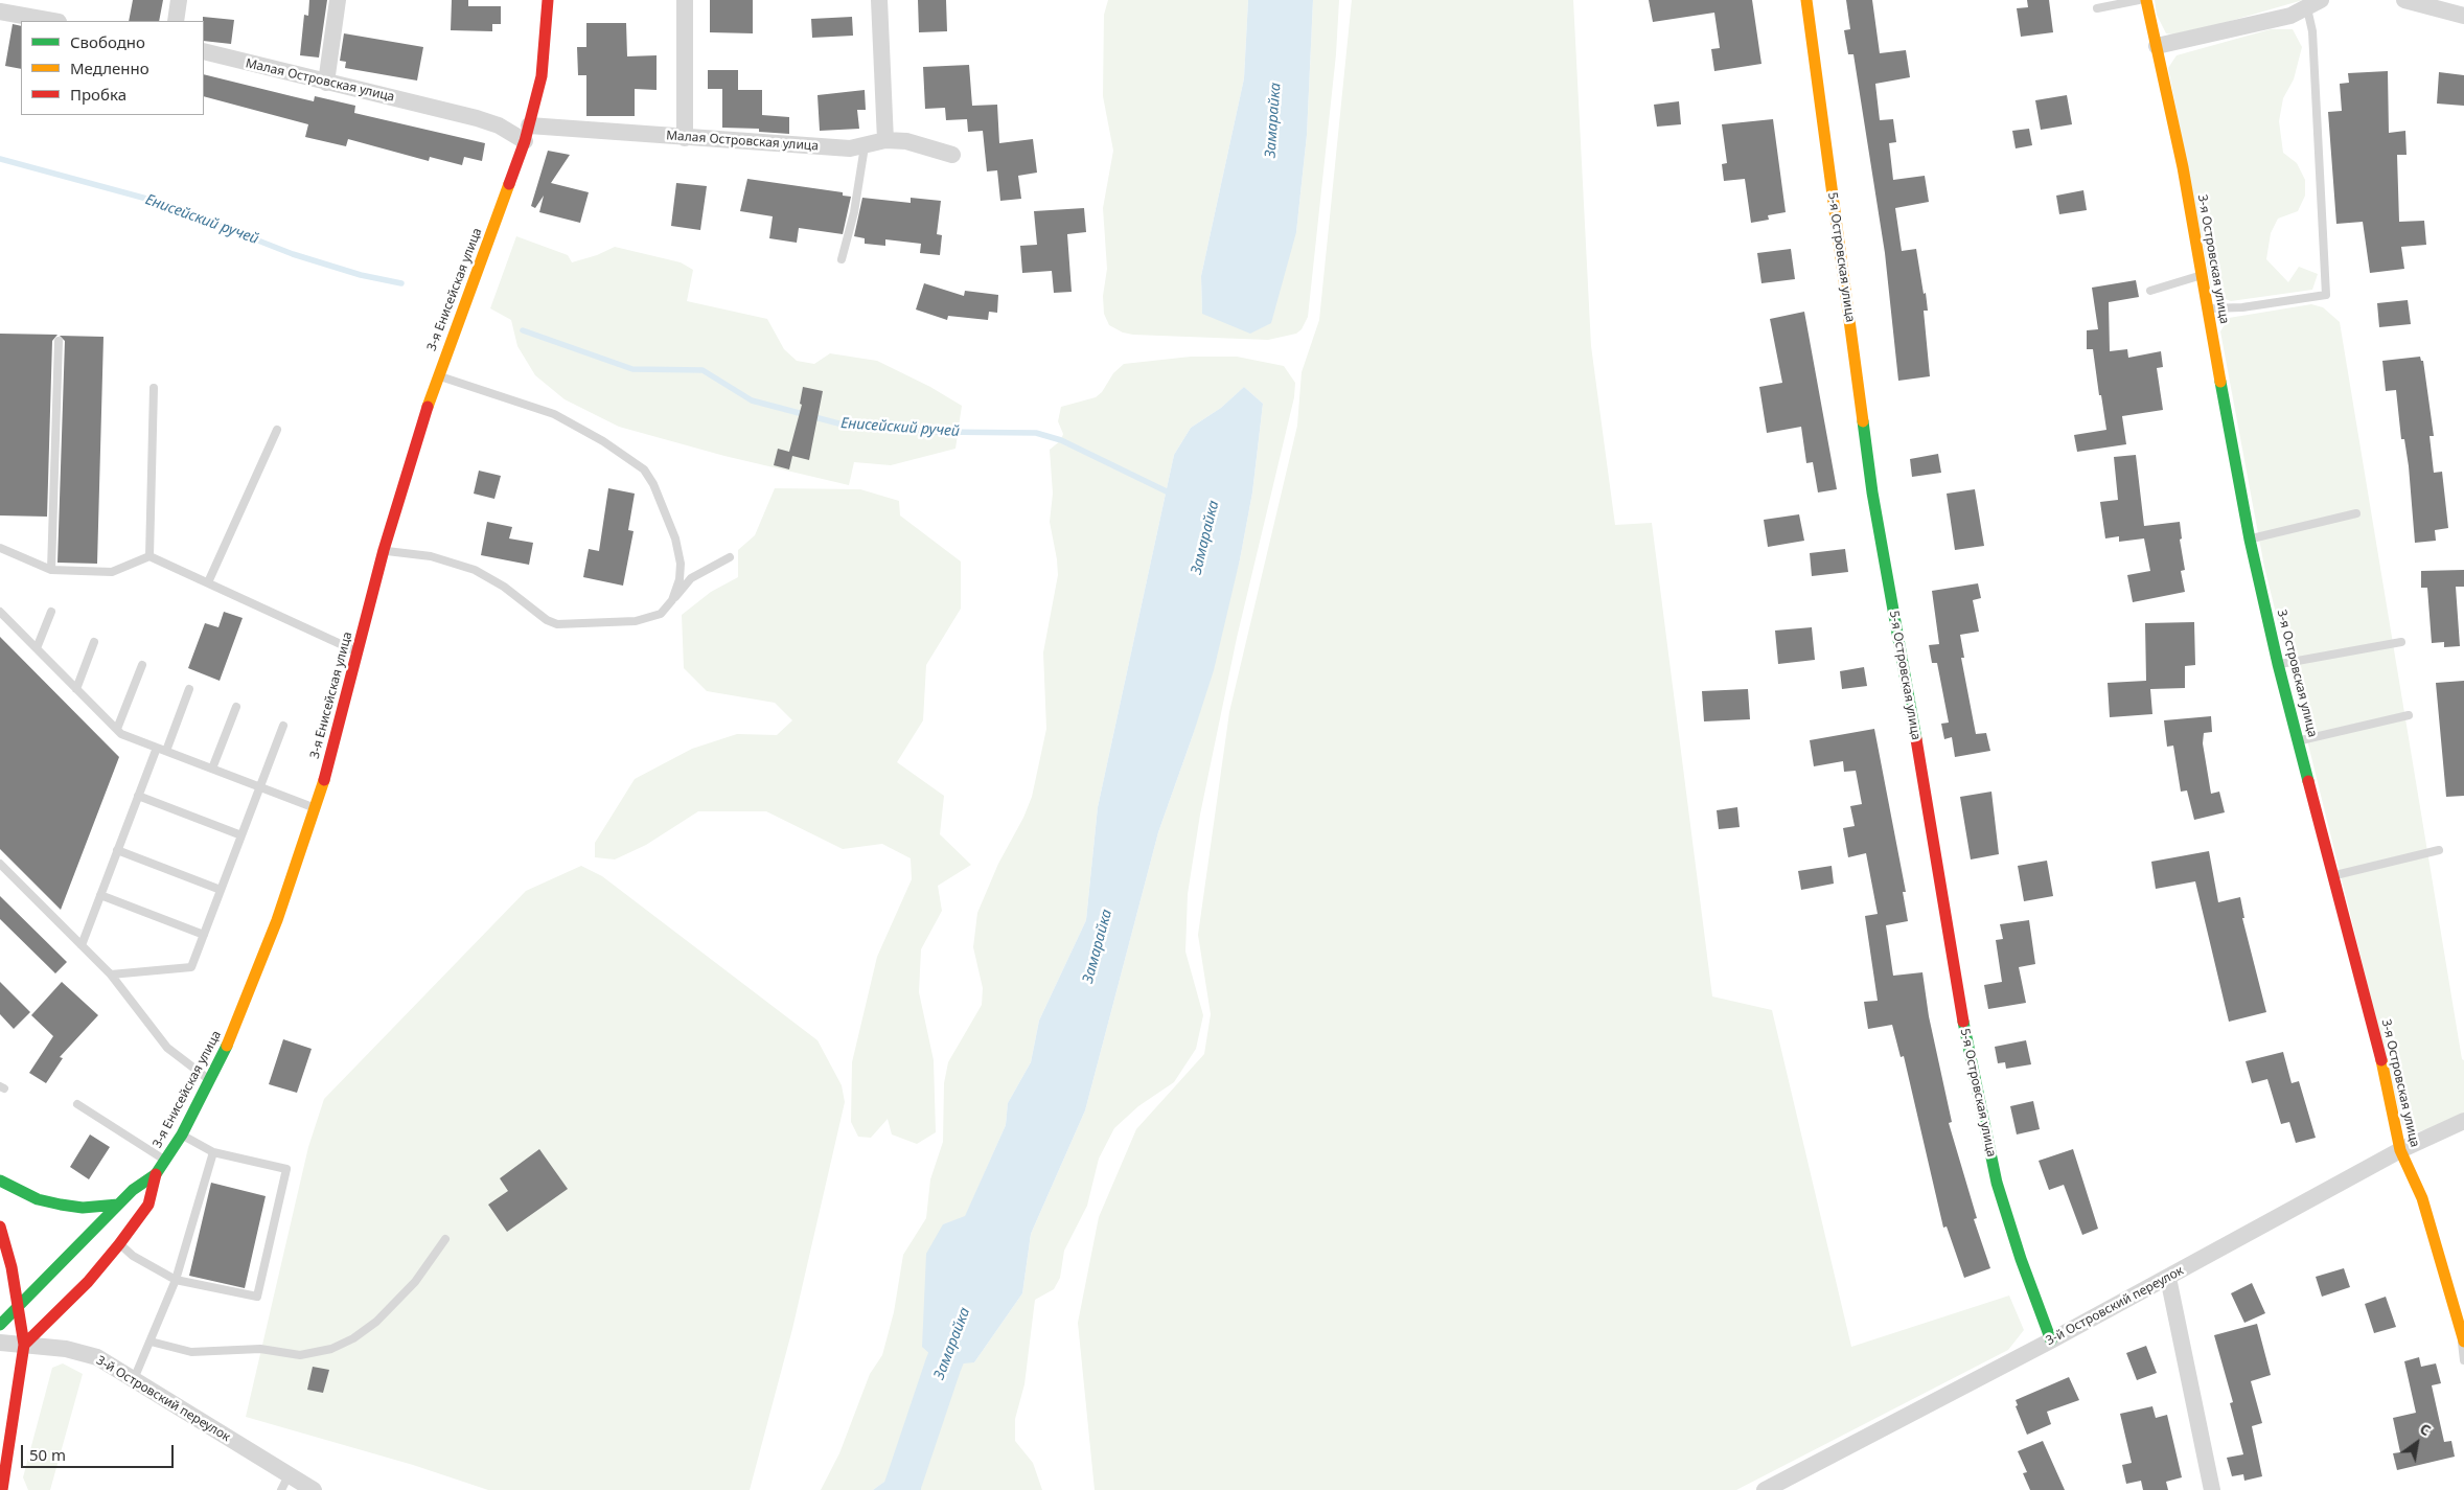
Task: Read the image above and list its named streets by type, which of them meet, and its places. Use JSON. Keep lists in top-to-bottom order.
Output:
{
  "streets": {
    "street": [
      "Малая Островская улица",
      "5-я Островская улица",
      "3-я Островская улица",
      "3-я Енисейская улица",
      "3-й Островский переулок"
    ]
  },
  "crossings": [
    ["Малая Островская улица", "3-я Енисейская улица"],
    ["5-я Островская улица", "3-й Островский переулок"],
    ["3-я Островская улица", "3-й Островский переулок"]
  ],
  "water": ["Замарайка", "Енисейский ручей"],
  "legend": ["Свободно", "Медленно", "Пробка"],
  "scale_bar": "50 m",
  "north": "top right"
}
